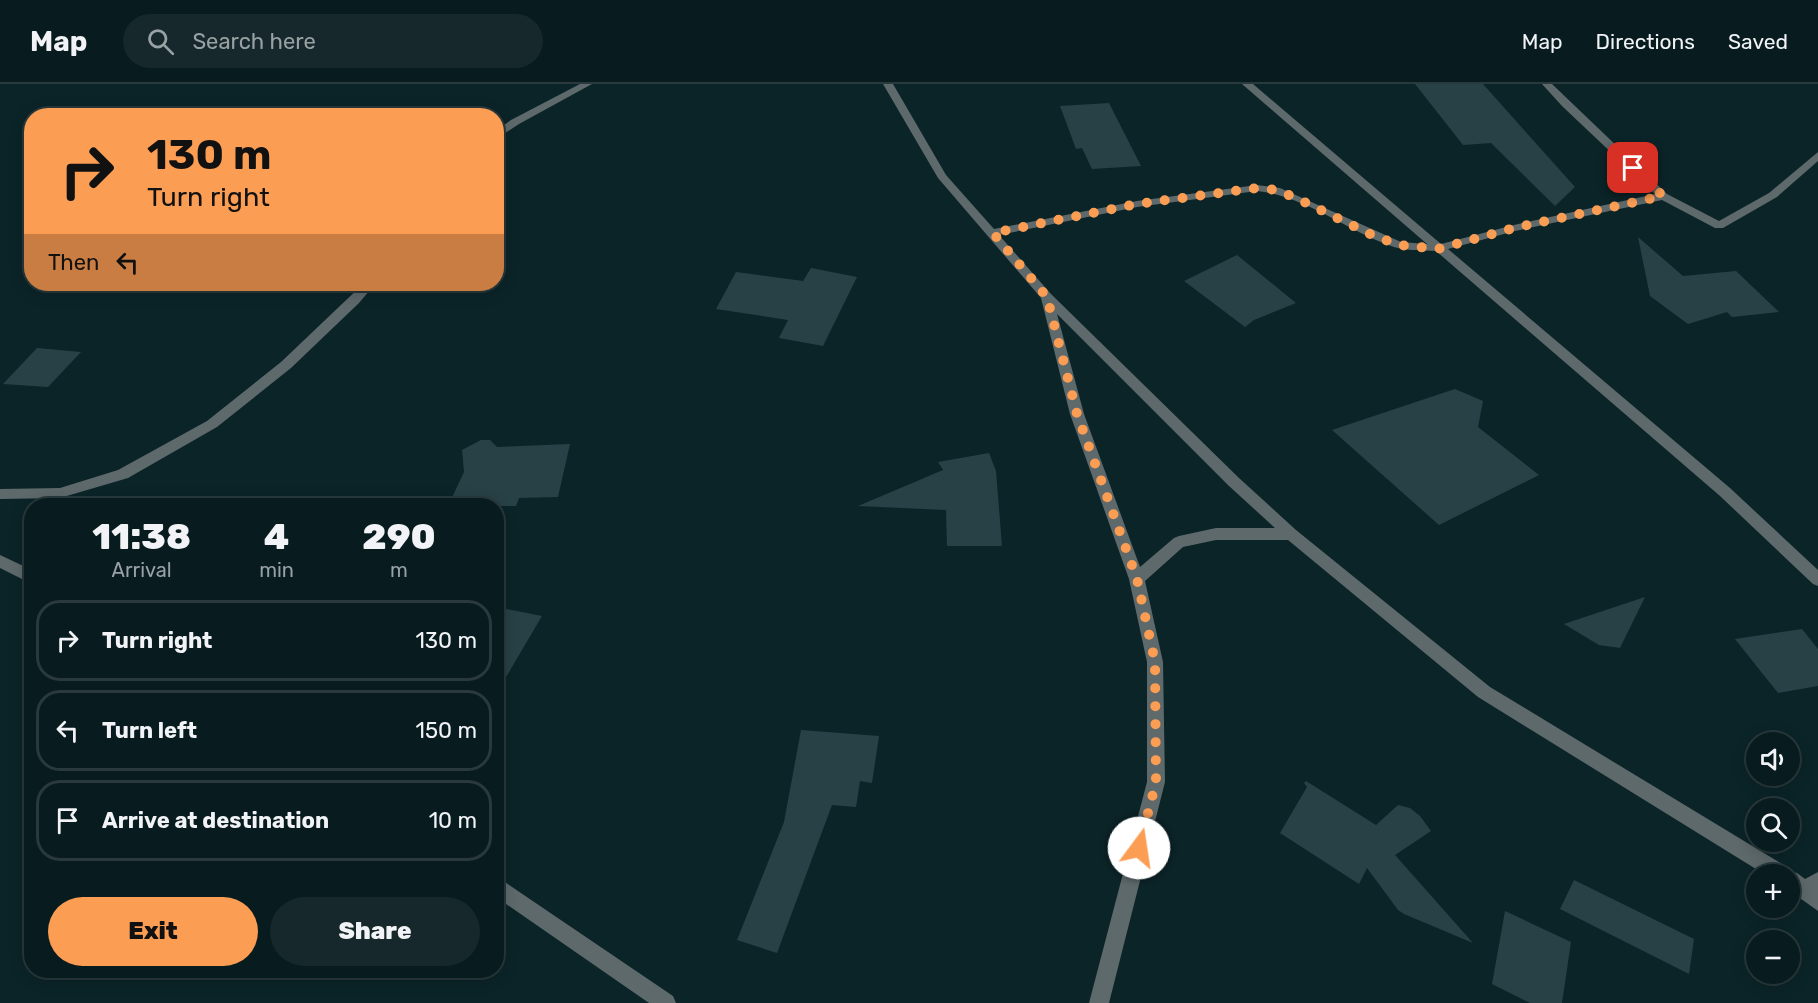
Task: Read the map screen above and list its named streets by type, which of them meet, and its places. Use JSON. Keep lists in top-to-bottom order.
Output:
{
  "page": {
    "header": "Map",
    "search": "Search here",
    "nav": ["Map", "Directions", "Saved"],
    "turn": ["130 m", "Turn right"],
    "then": "Then",
    "eta": [
      "11:38",
      "Arrival",
      "4",
      "min",
      "290",
      "m"
    ],
    "list": [
      {
        "name": "Turn right",
        "value": "130 m"
      },
      {
        "name": "Turn left",
        "value": "150 m"
      },
      {
        "name": "Arrive at destination",
        "value": "10 m"
      }
    ],
    "map_buttons": ["+", "−"],
    "buttons": ["Exit", "Share"]
  }
}
